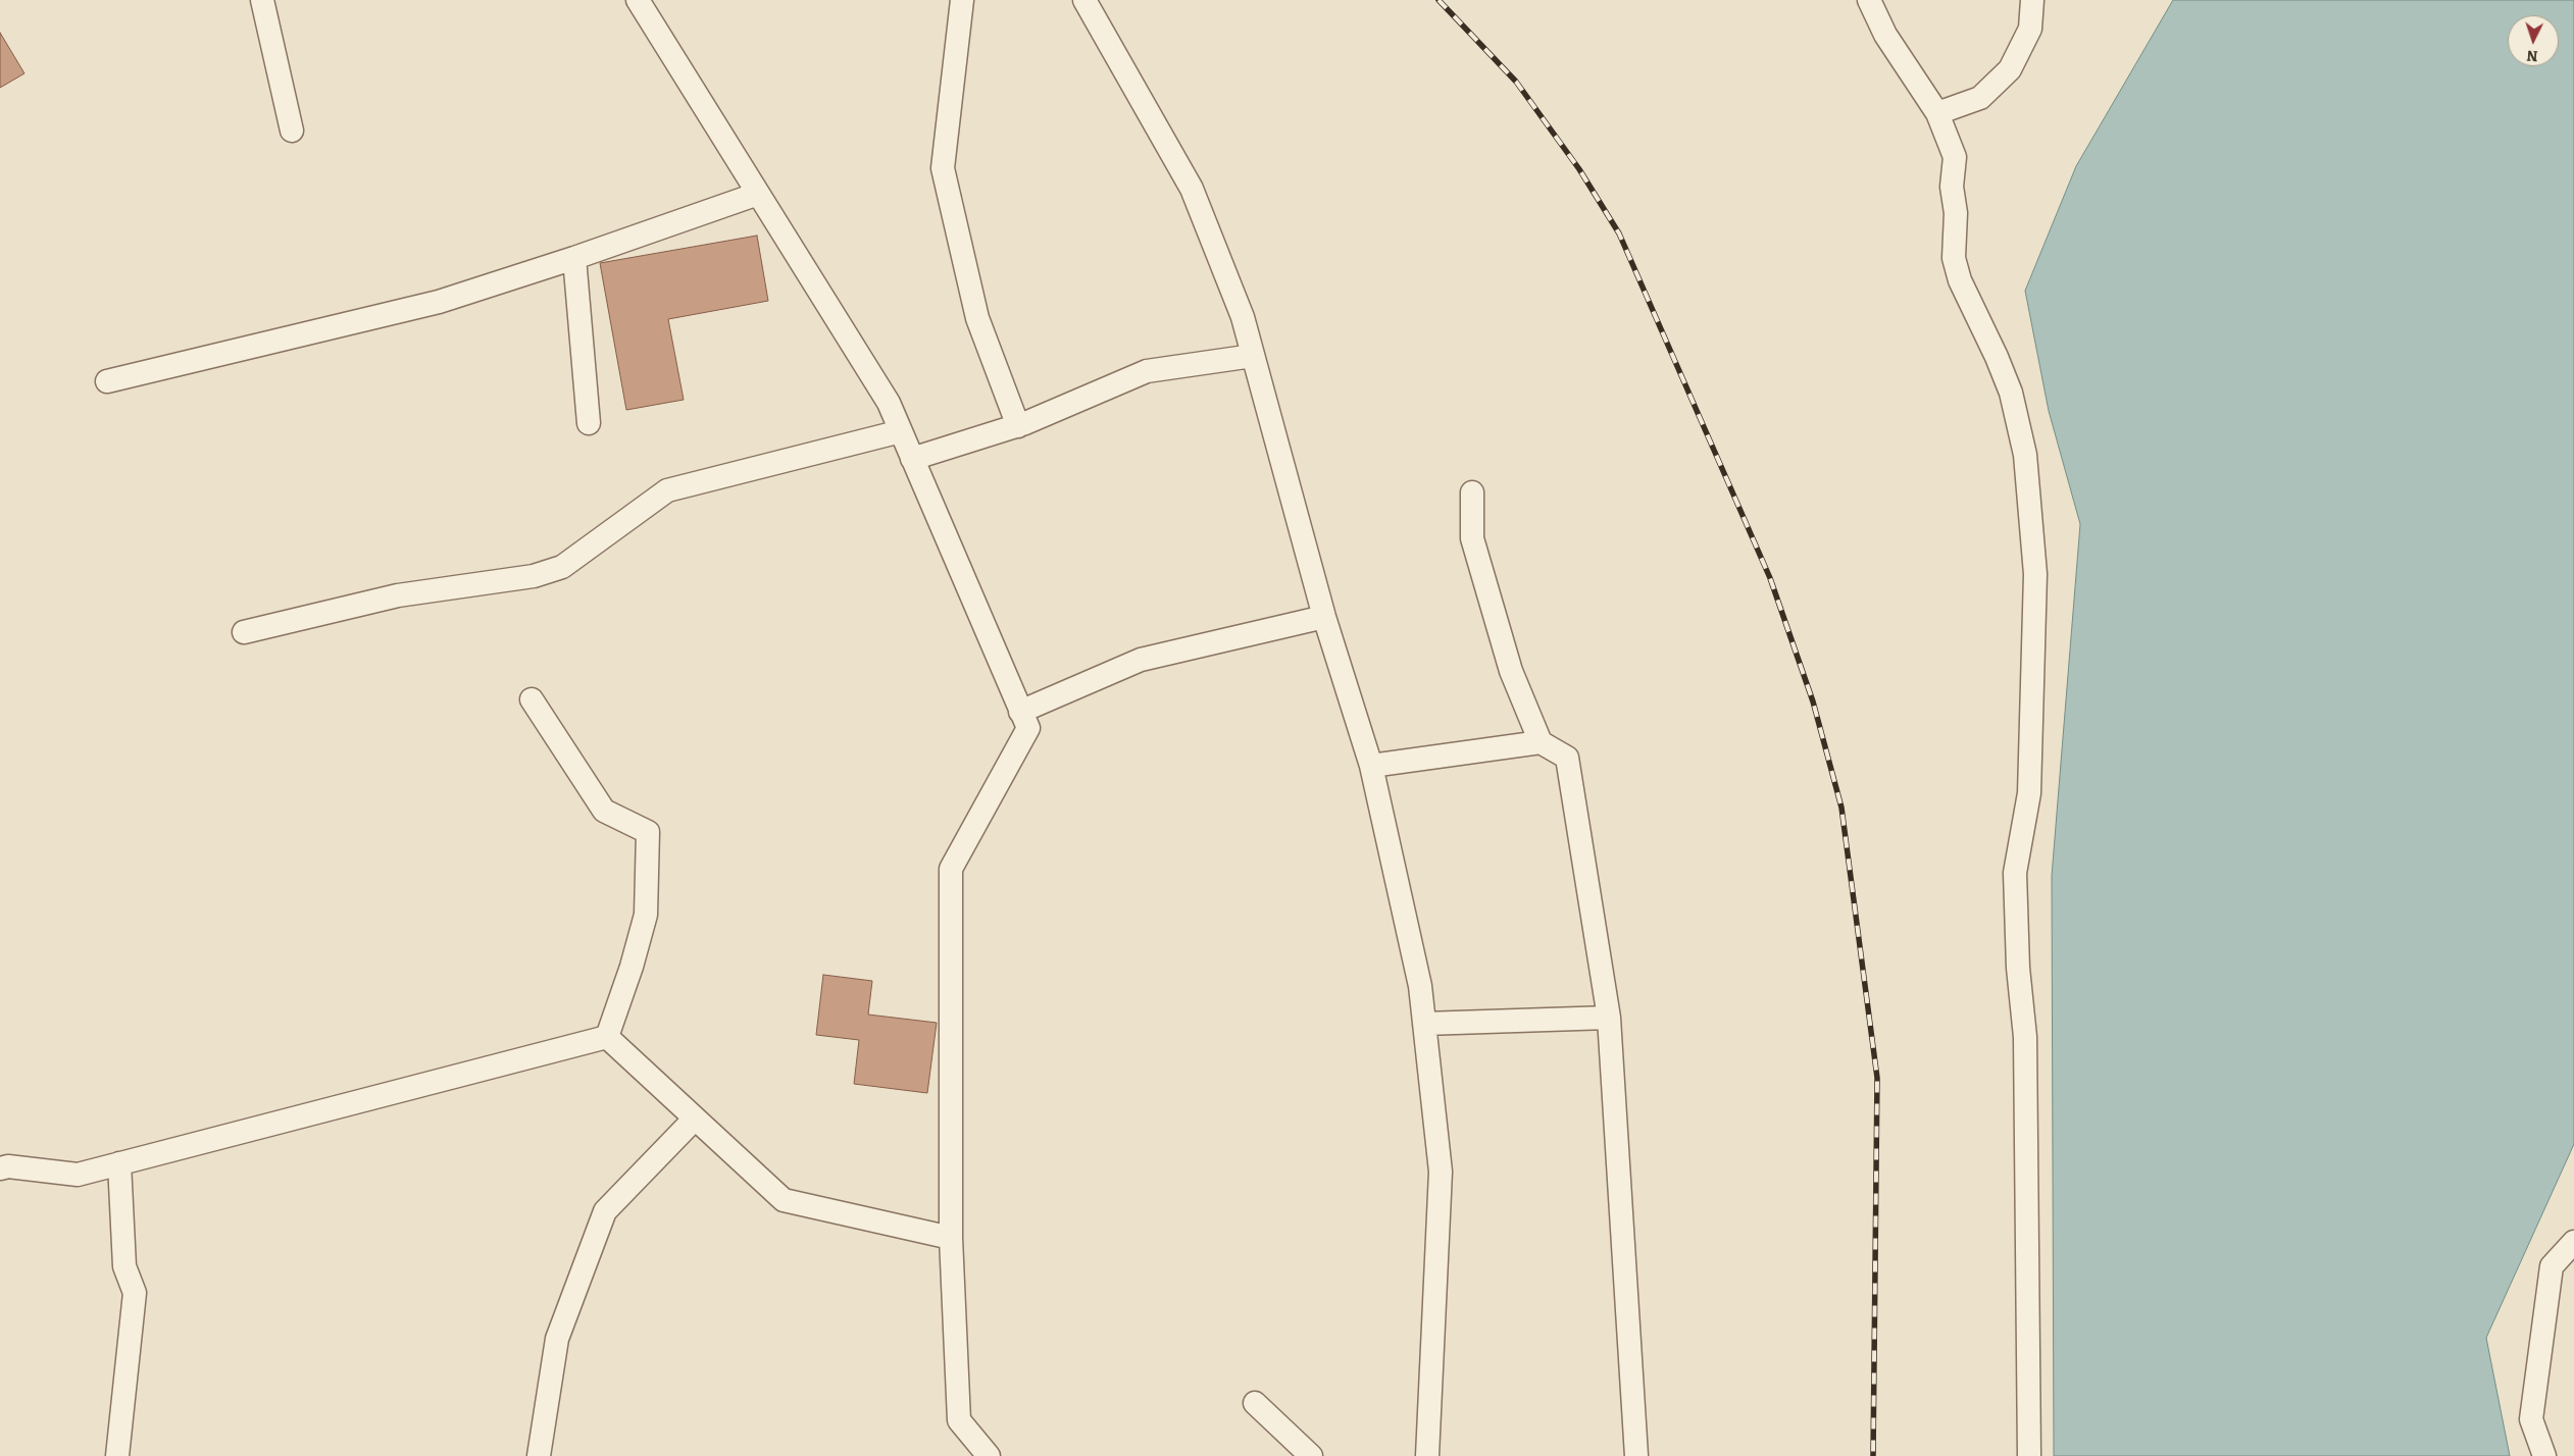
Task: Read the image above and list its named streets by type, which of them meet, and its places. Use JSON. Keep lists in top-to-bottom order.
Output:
{
  "north": "bottom"
}
